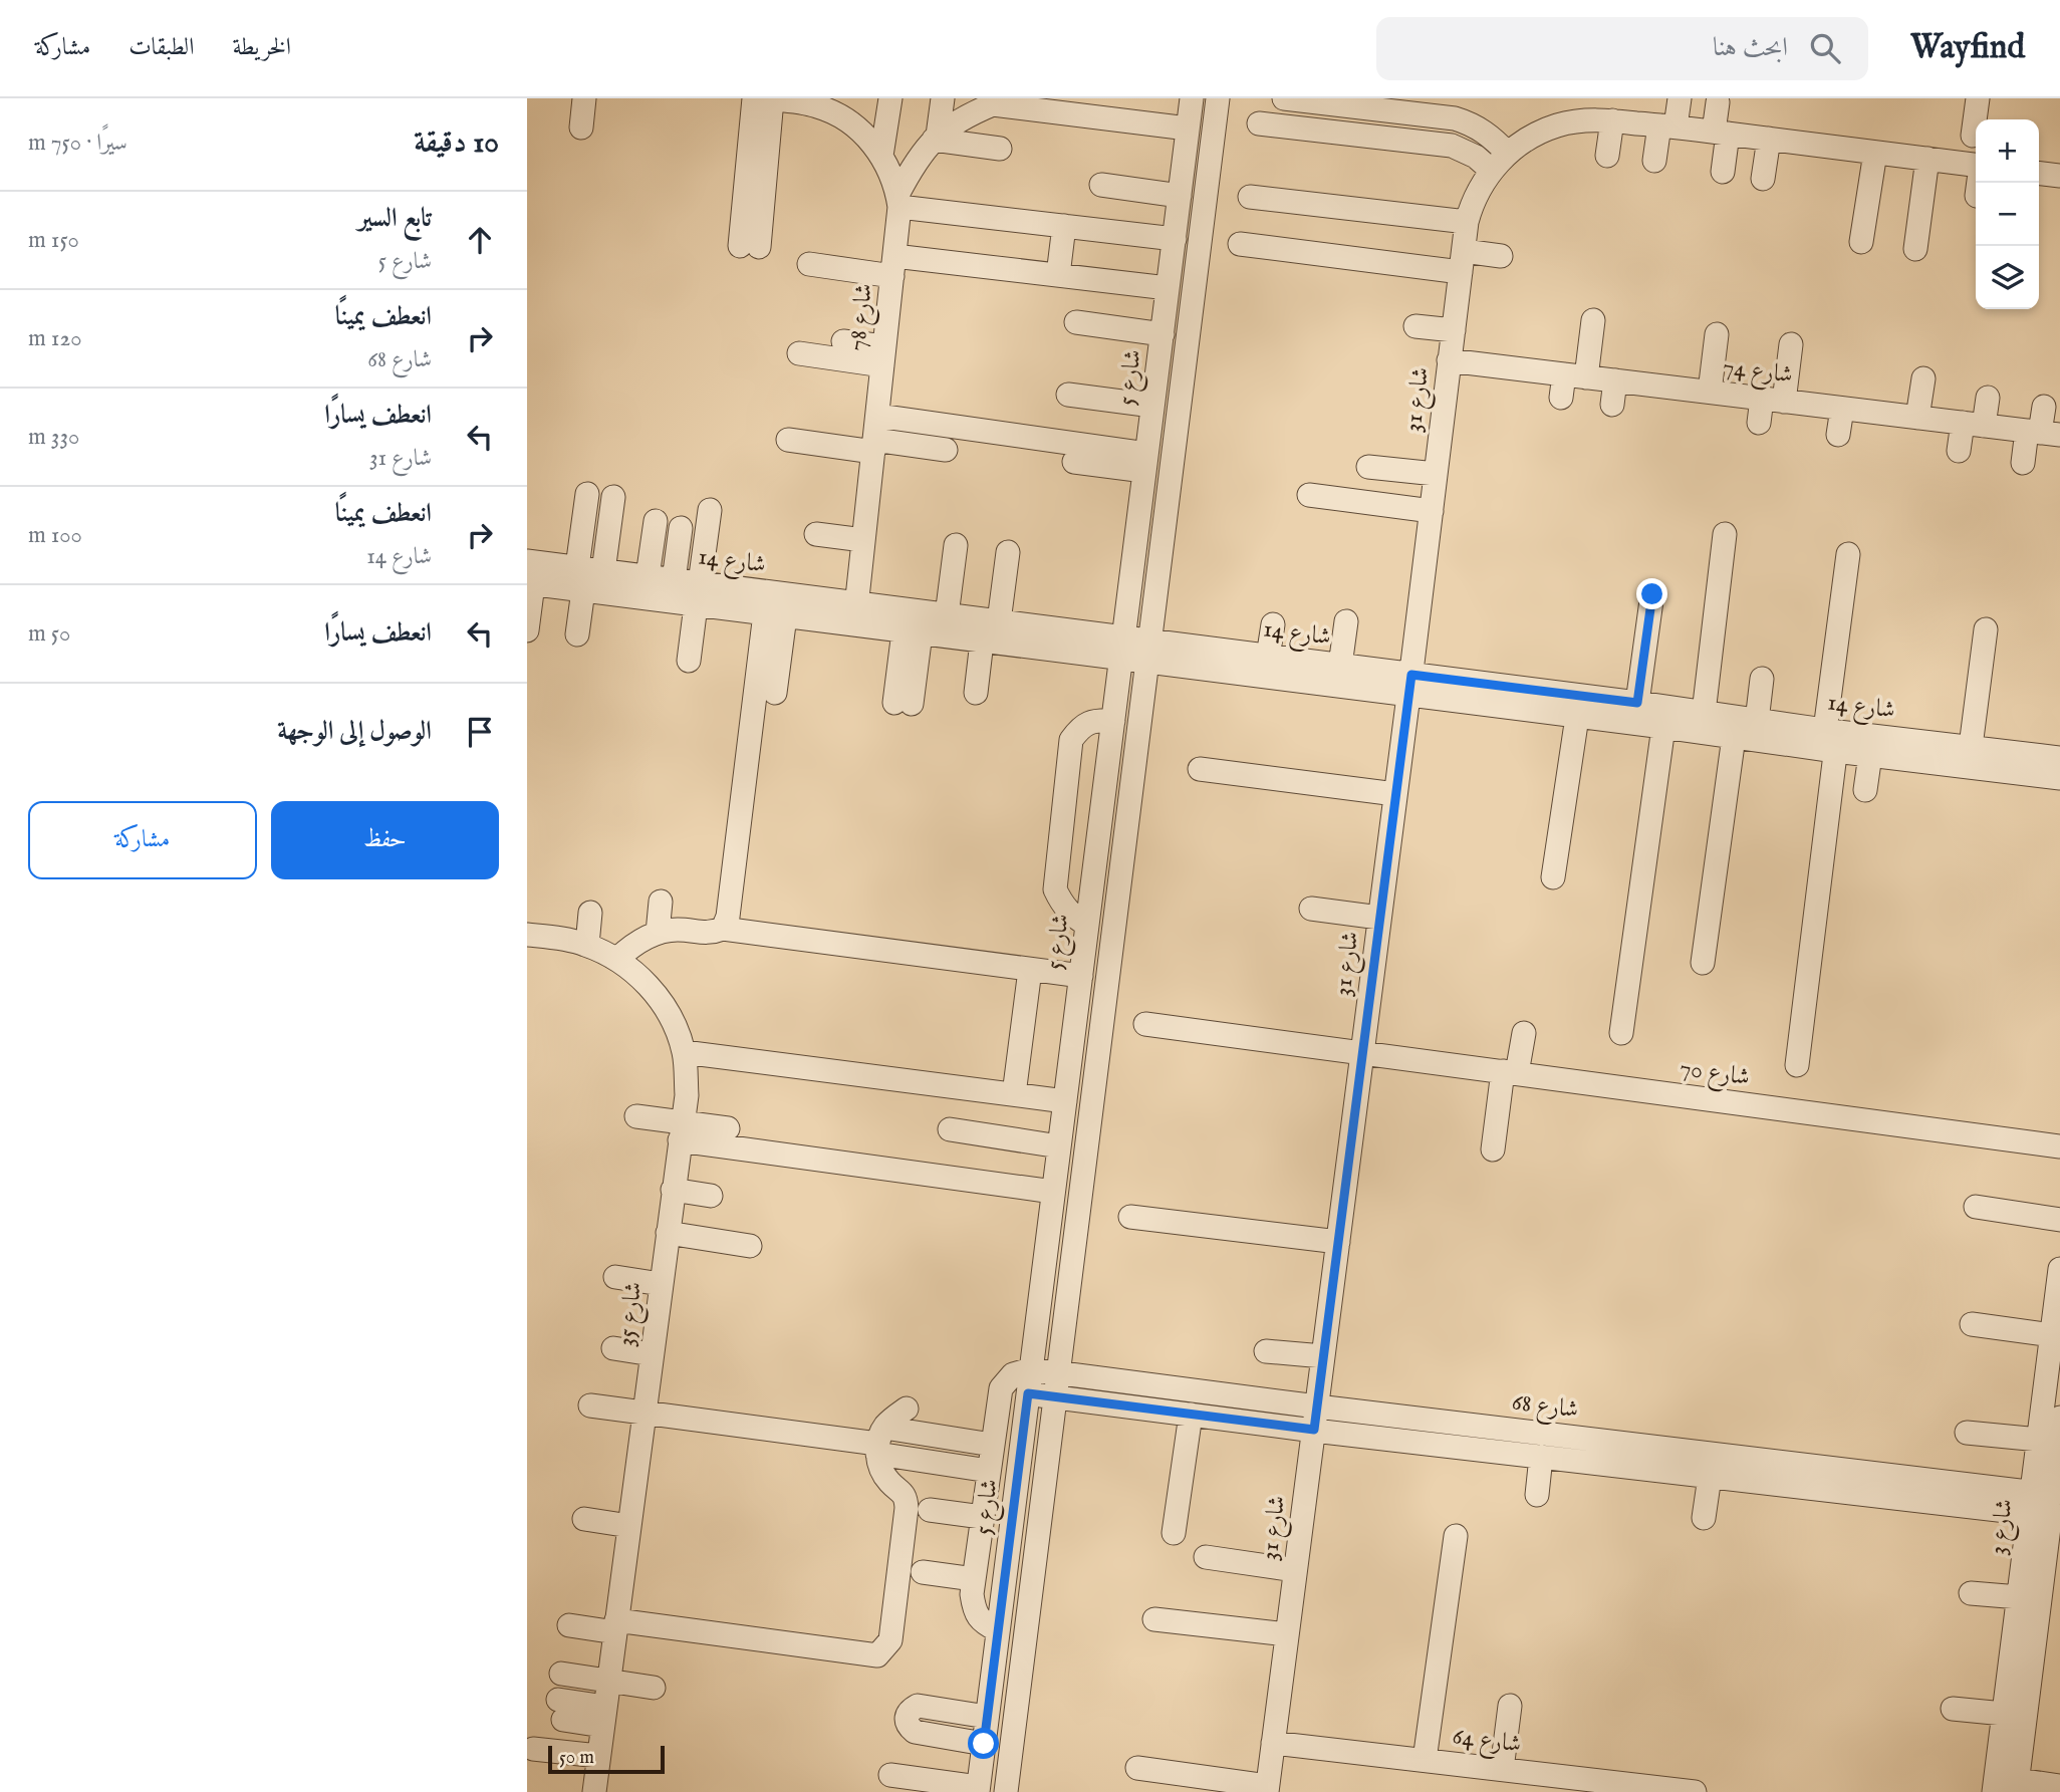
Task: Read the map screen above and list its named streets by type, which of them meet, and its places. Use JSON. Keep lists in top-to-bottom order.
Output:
{
  "streets": {
    "street": [
      "شارع 78",
      "شارع 74",
      "شارع 5",
      "شارع 31",
      "شارع 14",
      "شارع 70",
      "شارع 35",
      "شارع 68",
      "شارع 3",
      "شارع 64"
    ]
  },
  "crossings": [
    ["شارع 78", "شارع 14"],
    ["شارع 74", "شارع 31"],
    ["شارع 5", "شارع 14"],
    ["شارع 5", "شارع 68"],
    ["شارع 31", "شارع 14"],
    ["شارع 31", "شارع 70"],
    ["شارع 31", "شارع 68"],
    ["شارع 31", "شارع 64"],
    ["شارع 68", "شارع 3"]
  ],
  "scale_bar": "50 m",
  "page": {
    "header": "Wayfind",
    "search": "ابحث هنا",
    "nav": ["الخريطة", "الطبقات", "مشاركة"],
    "heading": ["10 دقيقة", "سيرًا · 750 m"],
    "map_buttons": ["+", "−"],
    "list": [
      ["تابع السير", "شارع 5", "150 m"],
      ["انعطف يمينًا", "شارع 68", "120 m"],
      ["انعطف يسارًا", "شارع 31", "330 m"],
      ["انعطف يمينًا", "شارع 14", "100 m"],
      ["انعطف يسارًا", "50 m"],
      "الوصول إلى الوجهة"
    ],
    "buttons": ["حفظ", "مشاركة"],
    "scale": "50 m"
  }
}
